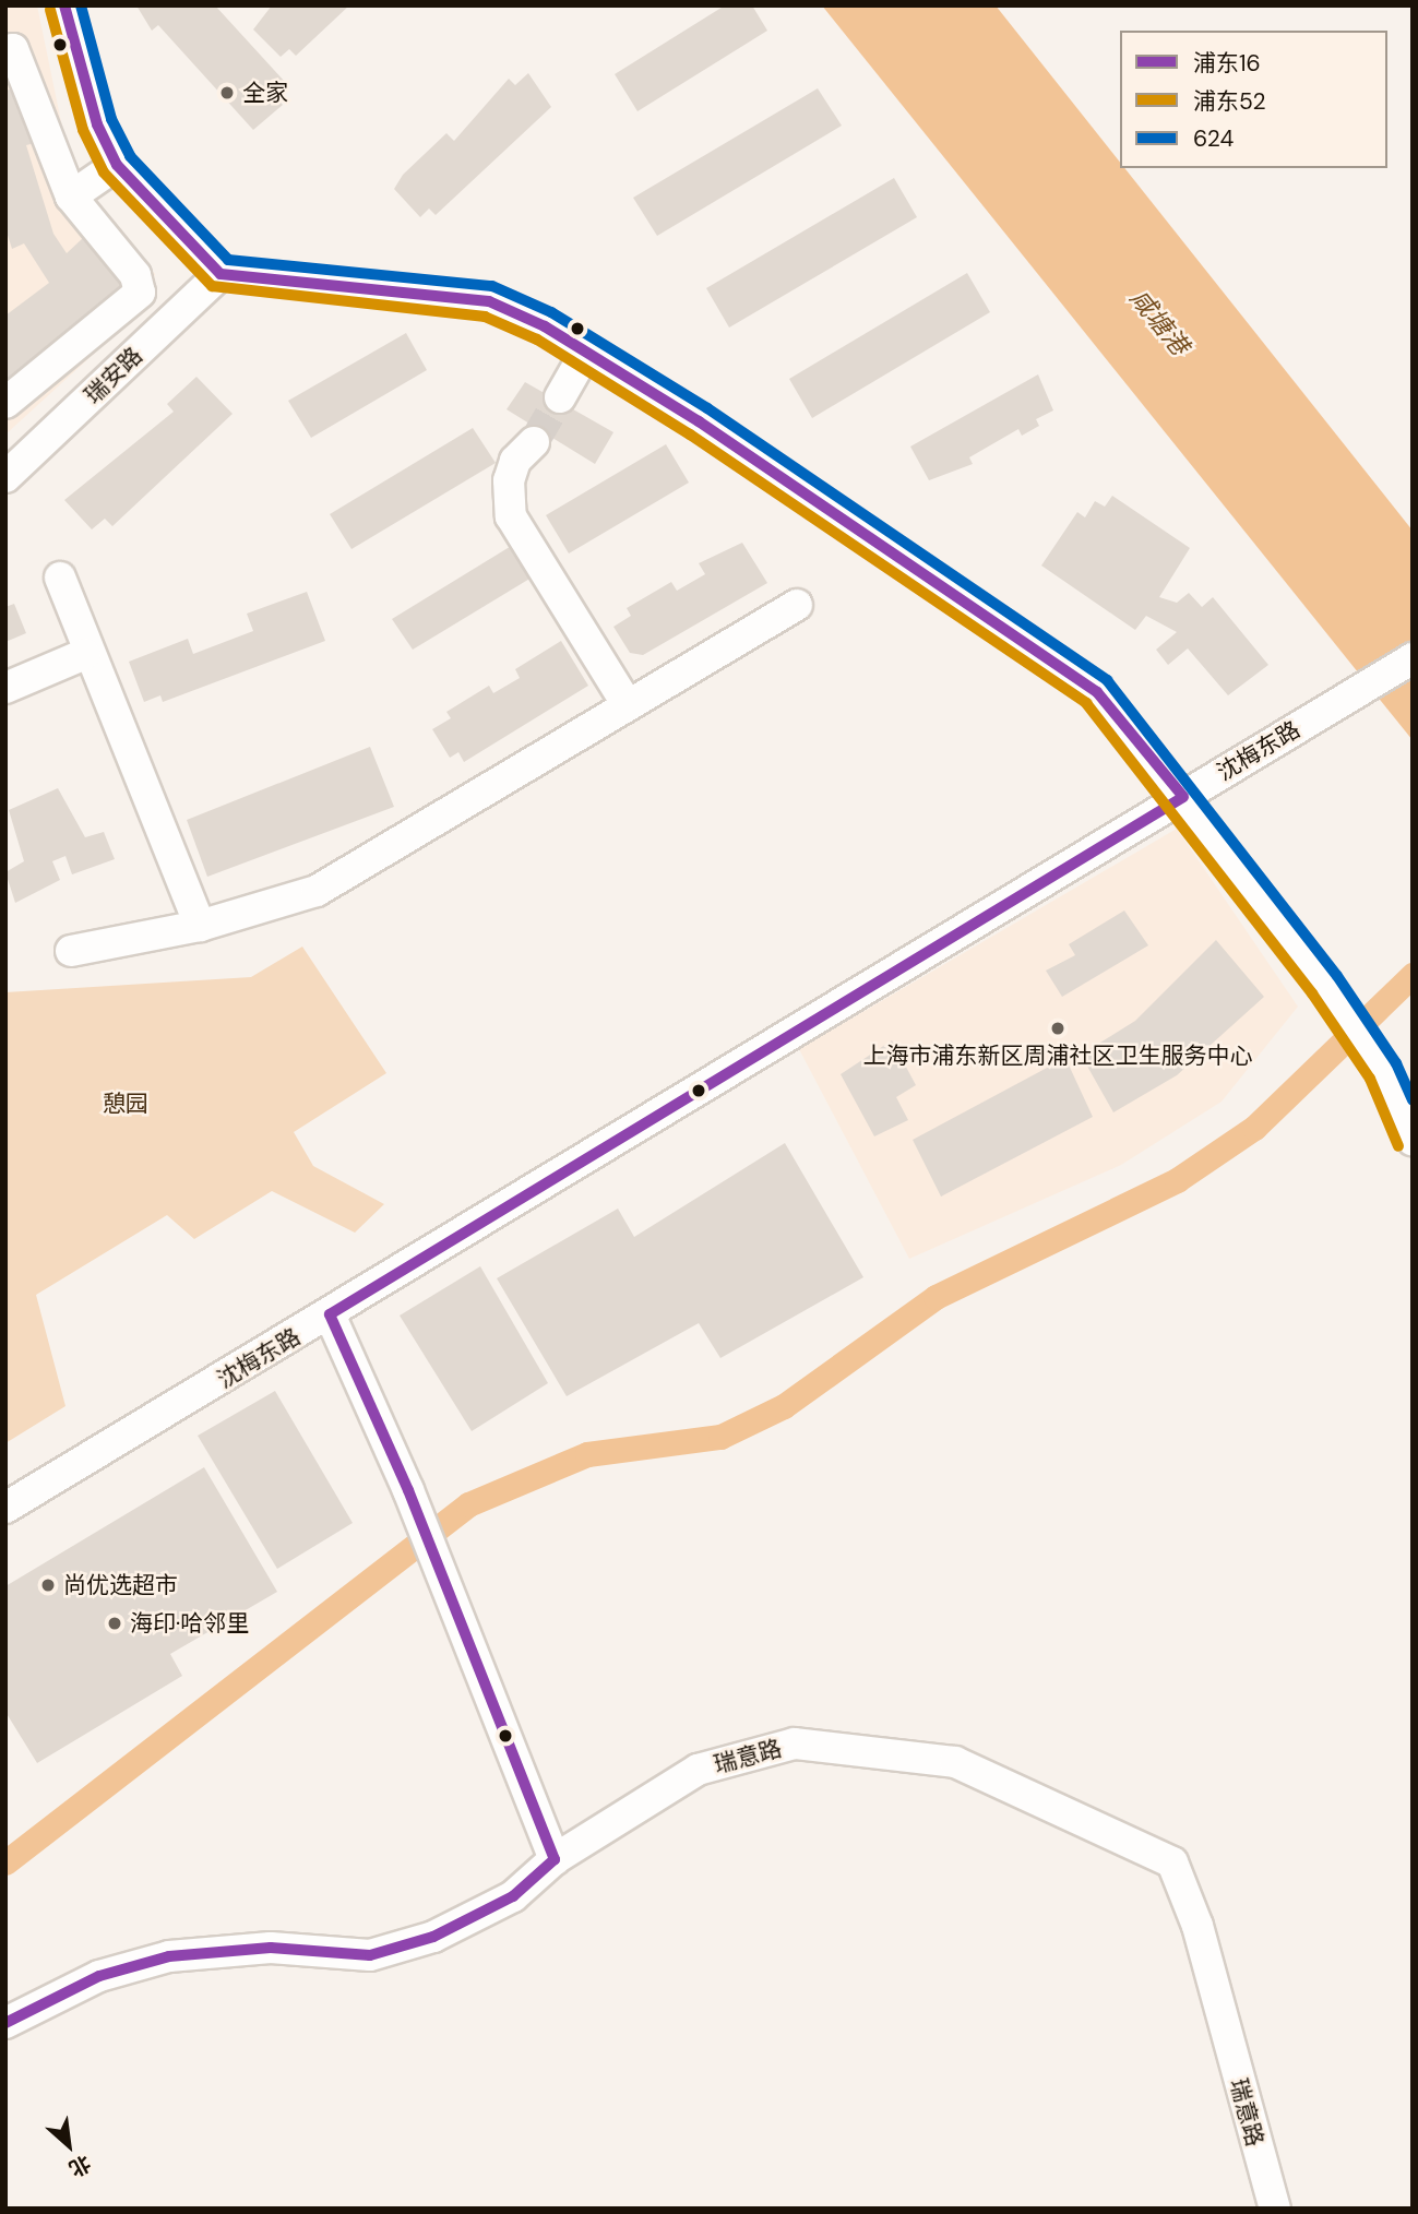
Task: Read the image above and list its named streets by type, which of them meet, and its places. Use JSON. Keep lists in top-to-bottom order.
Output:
{
  "streets": {
    "street": ["瑞安路", "沈梅东路", "瑞意路"]
  },
  "water": ["咸塘港"],
  "parks": ["憩园"],
  "places": [
    "全家",
    "上海市浦东新区周浦社区卫生服务中心",
    "尚优选超市",
    "海印·哈邻里"
  ],
  "lines": ["transit line 浦东16", "transit line 624", "transit line 浦东52"],
  "legend": ["浦东16", "浦东52", "624"],
  "north": "bottom right"
}
